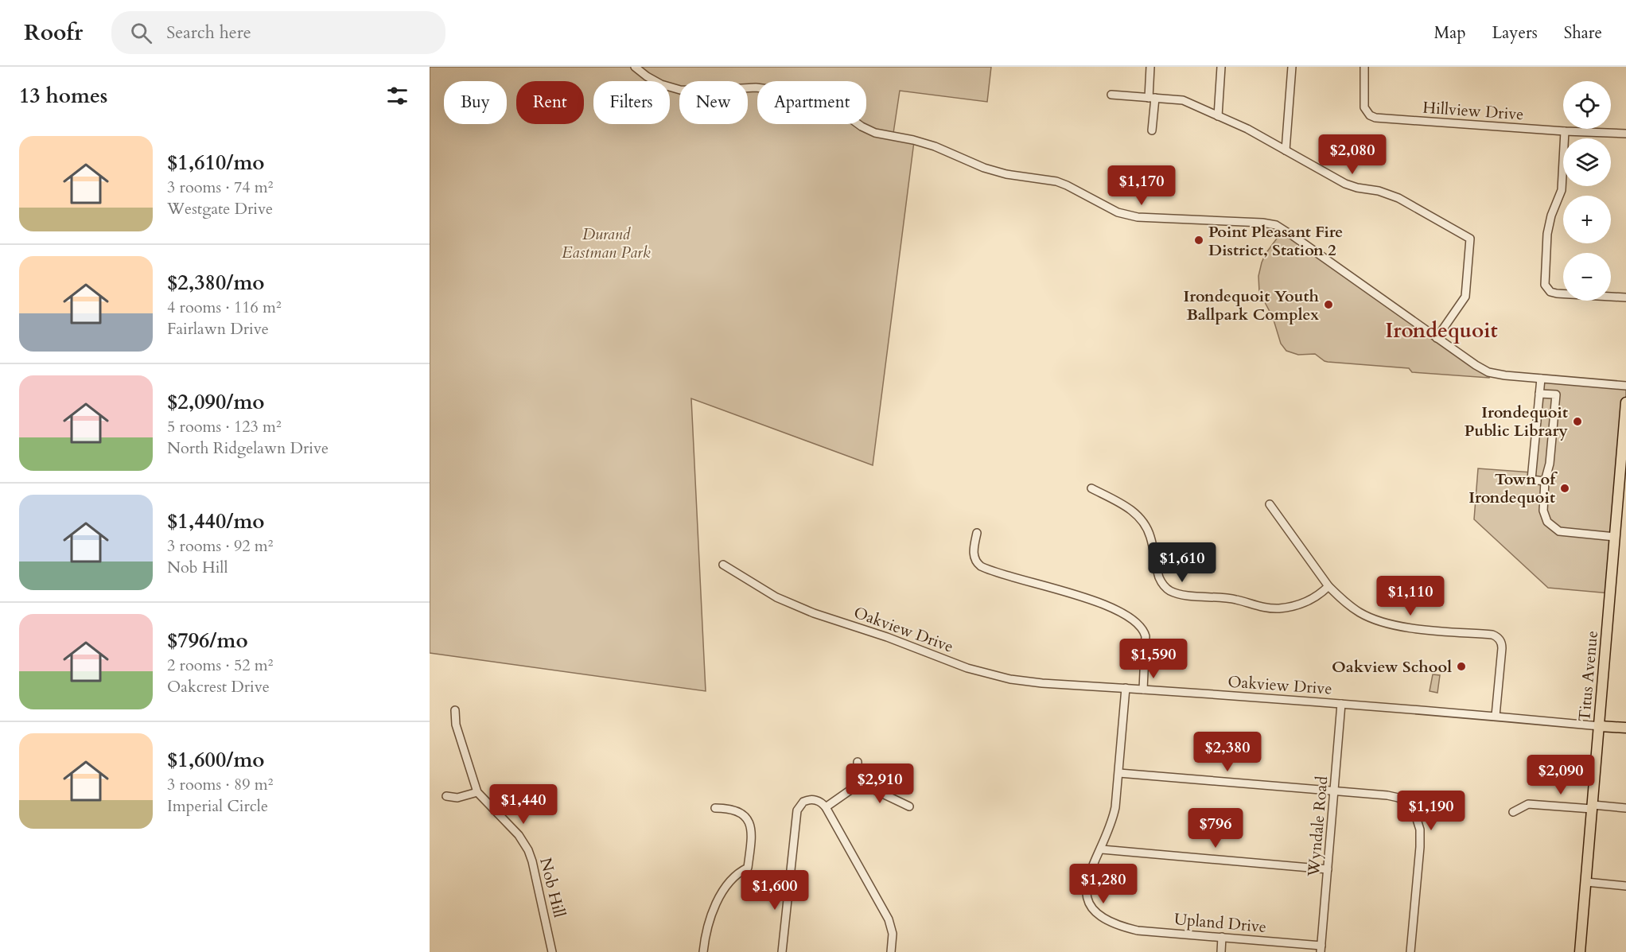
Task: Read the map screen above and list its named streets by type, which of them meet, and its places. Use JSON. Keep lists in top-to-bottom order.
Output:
{
  "streets": {
    "main road": ["Titus Avenue"],
    "street": [
      "Hillview Drive",
      "Oakview Drive",
      "Wyndale Road",
      "Nob Hill",
      "Upland Drive"
    ]
  },
  "crossings": [
    ["Oakview Drive", "Titus Avenue"],
    ["Oakview Drive", "Wyndale Road"],
    ["Oakview Drive", "Upland Drive"],
    ["Wyndale Road", "Upland Drive"]
  ],
  "districts": ["Irondequoit"],
  "parks": ["Durand Eastman Park"],
  "places": [
    "Point Pleasant Fire District, Station 2",
    "Irondequoit Youth Ballpark Complex",
    "Irondequoit Public Library",
    "Town of Irondequoit",
    "Oakview School"
  ],
  "page": {
    "header": "Roofr",
    "search": "Search here",
    "nav": ["Map", "Layers", "Share"],
    "heading": "13 homes",
    "map_buttons": ["+", "−"],
    "chip": [
      "Buy",
      "Rent",
      "Filters",
      "New",
      "Apartment"
    ],
    "list": [
      {
        "name": "$1,610/mo",
        "note": "3 rooms · 74 m² · Westgate Drive"
      },
      {
        "name": "$2,380/mo",
        "note": "4 rooms · 116 m² · Fairlawn Drive"
      },
      {
        "name": "$2,090/mo",
        "note": "5 rooms · 123 m² · North Ridgelawn Drive"
      },
      {
        "name": "$1,440/mo",
        "note": "3 rooms · 92 m² · Nob Hill"
      },
      {
        "name": "$796/mo",
        "note": "2 rooms · 52 m² · Oakcrest Drive"
      },
      {
        "name": "$1,600/mo",
        "note": "3 rooms · 89 m² · Imperial Circle"
      }
    ],
    "price": [
      "$2,080",
      "$1,170",
      "$1,610",
      "$1,110",
      "$1,590",
      "$2,380",
      "$2,090",
      "$2,910",
      "$1,440",
      "$1,190",
      "$796",
      "$1,280",
      "$1,600"
    ]
  }
}
